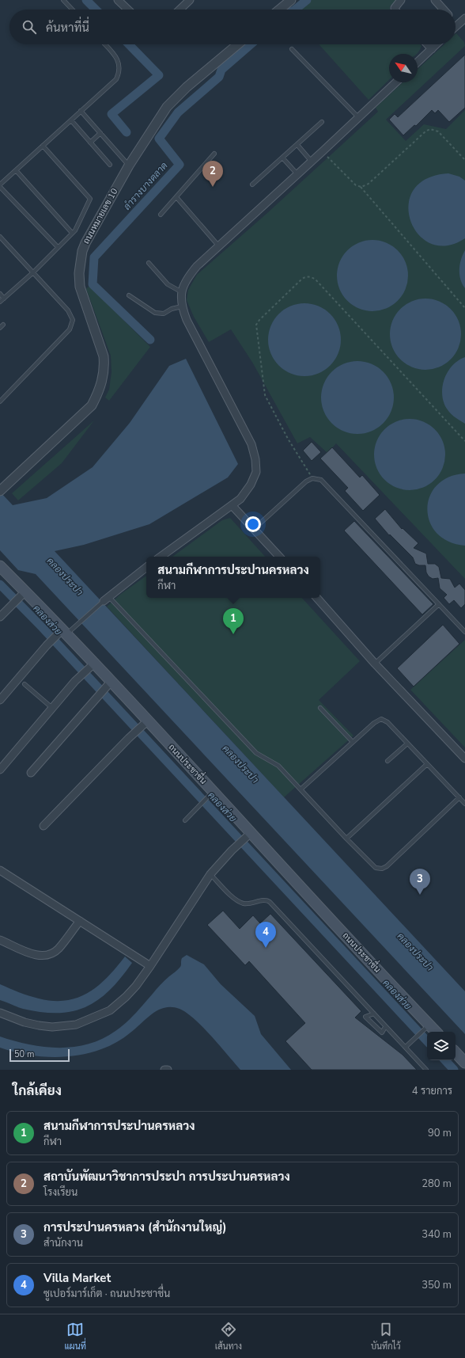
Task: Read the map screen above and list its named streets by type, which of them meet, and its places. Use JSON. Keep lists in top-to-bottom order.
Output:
{
  "streets": {
    "main road": ["ถนนประชาชื่น"],
    "street": ["ถนนหมายเลข 10"]
  },
  "water": ["ลำรางบางตลาด", "คลองประปา", "คลองส่วย"],
  "scale_bar": "50 m",
  "north": "top left",
  "page": {
    "search": "ค้นหาที่นี่",
    "pins": [
      "2",
      "1",
      "3",
      "4"
    ],
    "popup": ["สนามกีฬาการประปานครหลวง", "กีฬา"],
    "scale": "50 m",
    "heading": ["ใกล้เคียง", "4 รายการ"],
    "list": [
      {
        "mark": "1",
        "name": "สนามกีฬาการประปานครหลวง",
        "note": "กีฬา",
        "value": "90 m"
      },
      {
        "mark": "2",
        "name": "สถาบันพัฒนาวิชาการประปา การประปานครหลวง",
        "note": "โรงเรียน",
        "value": "280 m"
      },
      {
        "mark": "3",
        "name": "การประปานครหลวง (สำนักงานใหญ่)",
        "note": "สำนักงาน",
        "value": "340 m"
      },
      {
        "mark": "4",
        "name": "Villa Market",
        "note": "ซูเปอร์มาร์เก็ต · ถนนประชาชื่น",
        "value": "350 m"
      }
    ],
    "nav": ["แผนที่", "เส้นทาง", "บันทึกไว้"]
  }
}
